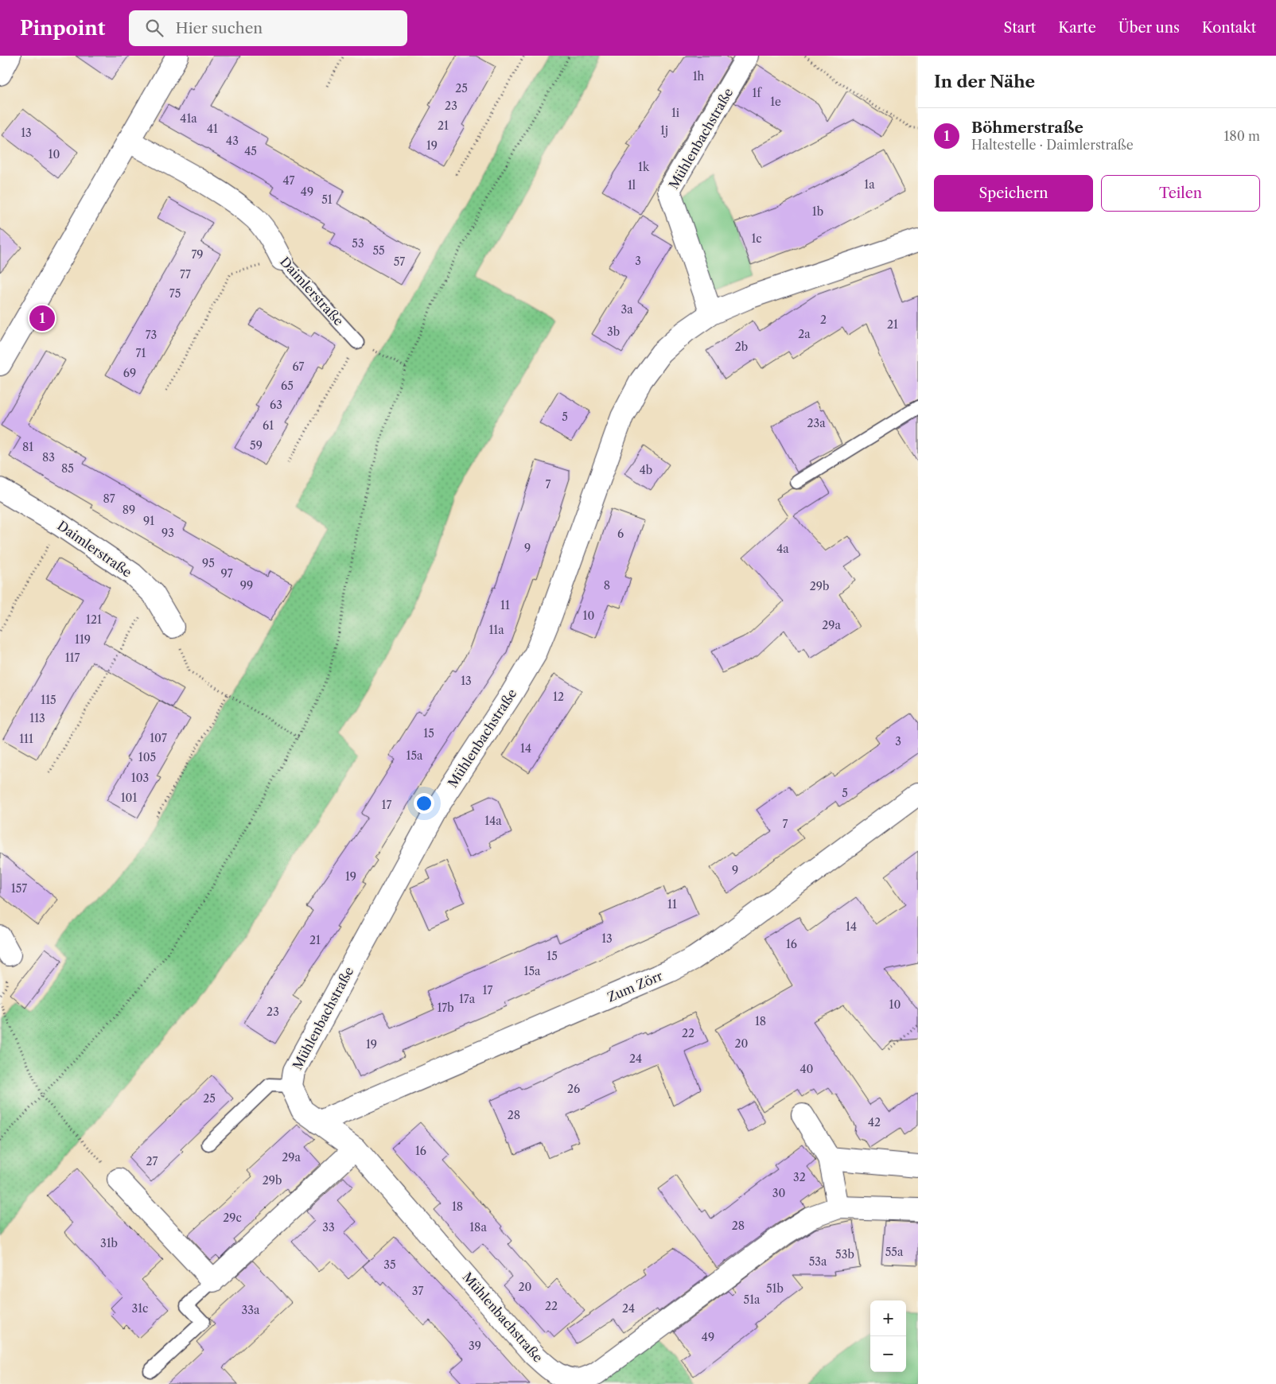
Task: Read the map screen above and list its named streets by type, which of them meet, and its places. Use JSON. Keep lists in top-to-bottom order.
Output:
{
  "streets": {
    "street": ["Mühlenbachstraße", "Daimlerstraße", "Zum Zörr"]
  },
  "crossings": [
    ["Mühlenbachstraße", "Zum Zörr"]
  ],
  "house_numbers": [
    "1h",
    "25",
    "1f",
    "1e",
    "23",
    "1i",
    "41a",
    "21",
    "41",
    "1j",
    "13",
    "43",
    "19",
    "45",
    "10",
    "1k",
    "47",
    "1a",
    "1l",
    "49",
    "51",
    "1b",
    "1c",
    "53",
    "55",
    "79",
    "3",
    "57",
    "77",
    "75",
    "3a",
    "2",
    "21",
    "3b",
    "2a",
    "73",
    "2b",
    "71",
    "67",
    "69",
    "65",
    "63",
    "5",
    "23a",
    "61",
    "59",
    "81",
    "83",
    "85",
    "4b",
    "7",
    "87",
    "89",
    "91",
    "93",
    "6",
    "9",
    "4a",
    "95",
    "97",
    "99",
    "8",
    "29b",
    "11",
    "10",
    "121",
    "29a",
    "11a",
    "119",
    "117",
    "13",
    "12",
    "115",
    "113",
    "15",
    "107",
    "111",
    "3",
    "14",
    "15a",
    "105",
    "103",
    "5",
    "101",
    "17",
    "14a",
    "7",
    "9",
    "19",
    "157",
    "11",
    "14",
    "13",
    "21",
    "16",
    "15",
    "15a",
    "17",
    "17a",
    "10",
    "17b",
    "23",
    "18",
    "22",
    "20",
    "19",
    "24",
    "40",
    "26",
    "25",
    "28",
    "42",
    "16",
    "29a",
    "27",
    "32",
    "29b",
    "30",
    "18",
    "29c",
    "28",
    "33",
    "18a",
    "31b",
    "55a",
    "53b",
    "53a",
    "35",
    "20",
    "51b",
    "37",
    "51a",
    "22",
    "31c",
    "24",
    "33a",
    "49",
    "39"
  ],
  "page": {
    "header": "Pinpoint",
    "search": "Hier suchen",
    "nav": [
      "Start",
      "Karte",
      "Über uns",
      "Kontakt"
    ],
    "heading": "In der Nähe",
    "list": [
      {
        "mark": "1",
        "name": "Böhmerstraße",
        "note": "Haltestelle · Daimlerstraße",
        "value": "180 m"
      }
    ],
    "buttons": ["Speichern", "Teilen"],
    "pins": "1",
    "map_buttons": ["+", "−"]
  }
}
